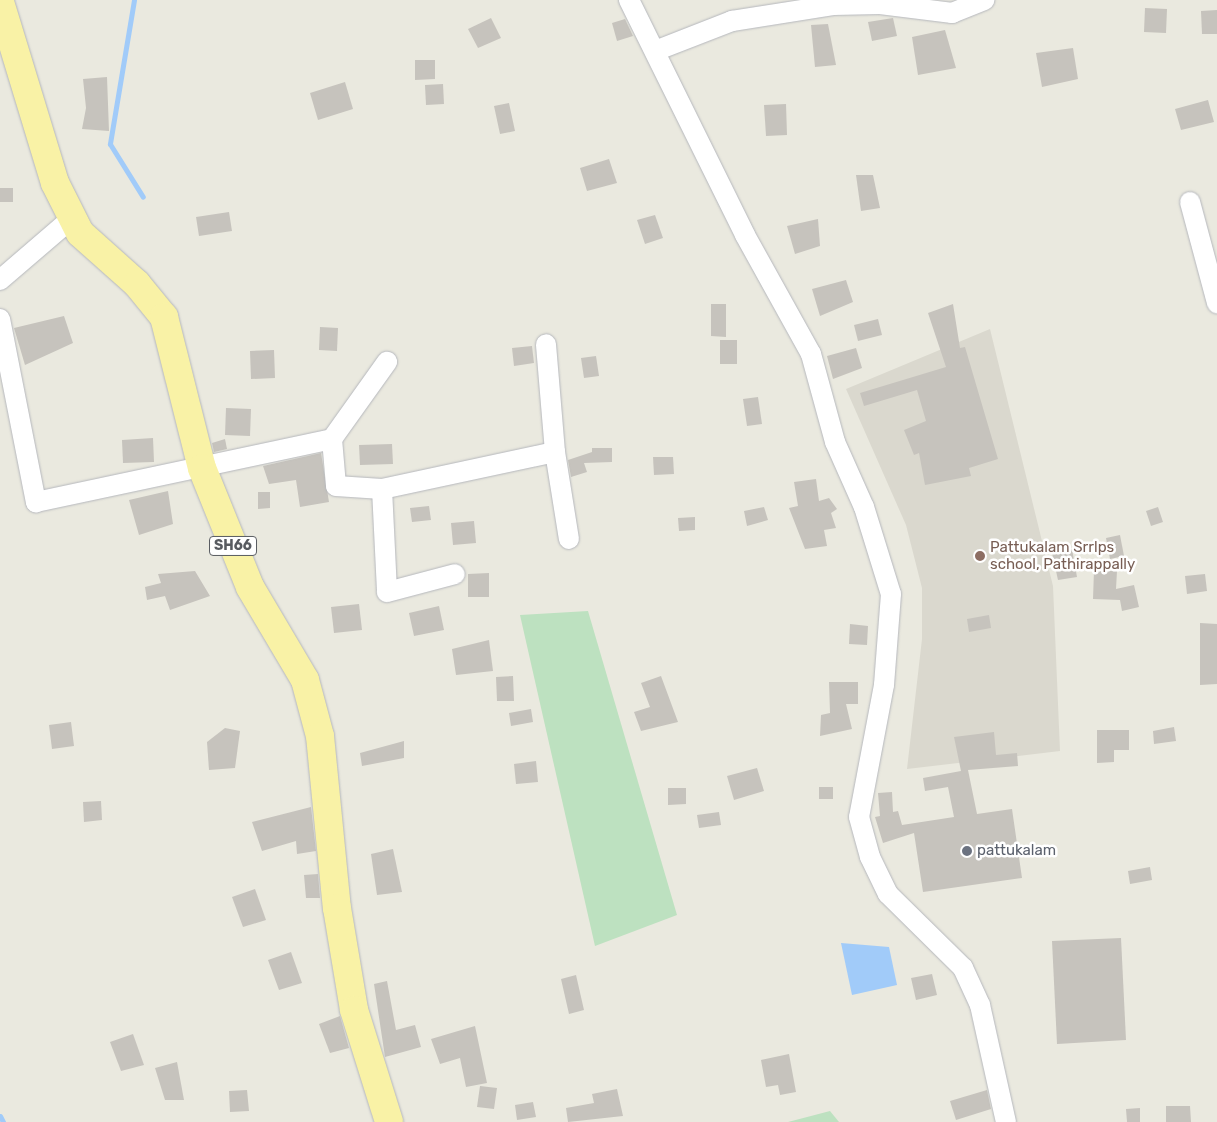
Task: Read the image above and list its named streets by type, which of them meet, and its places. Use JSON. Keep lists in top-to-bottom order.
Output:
{
  "streets": {
    "main road": ["SH66"]
  },
  "places": ["Pattukalam Srrlps school, Pathirappally", "pattukalam"]
}
